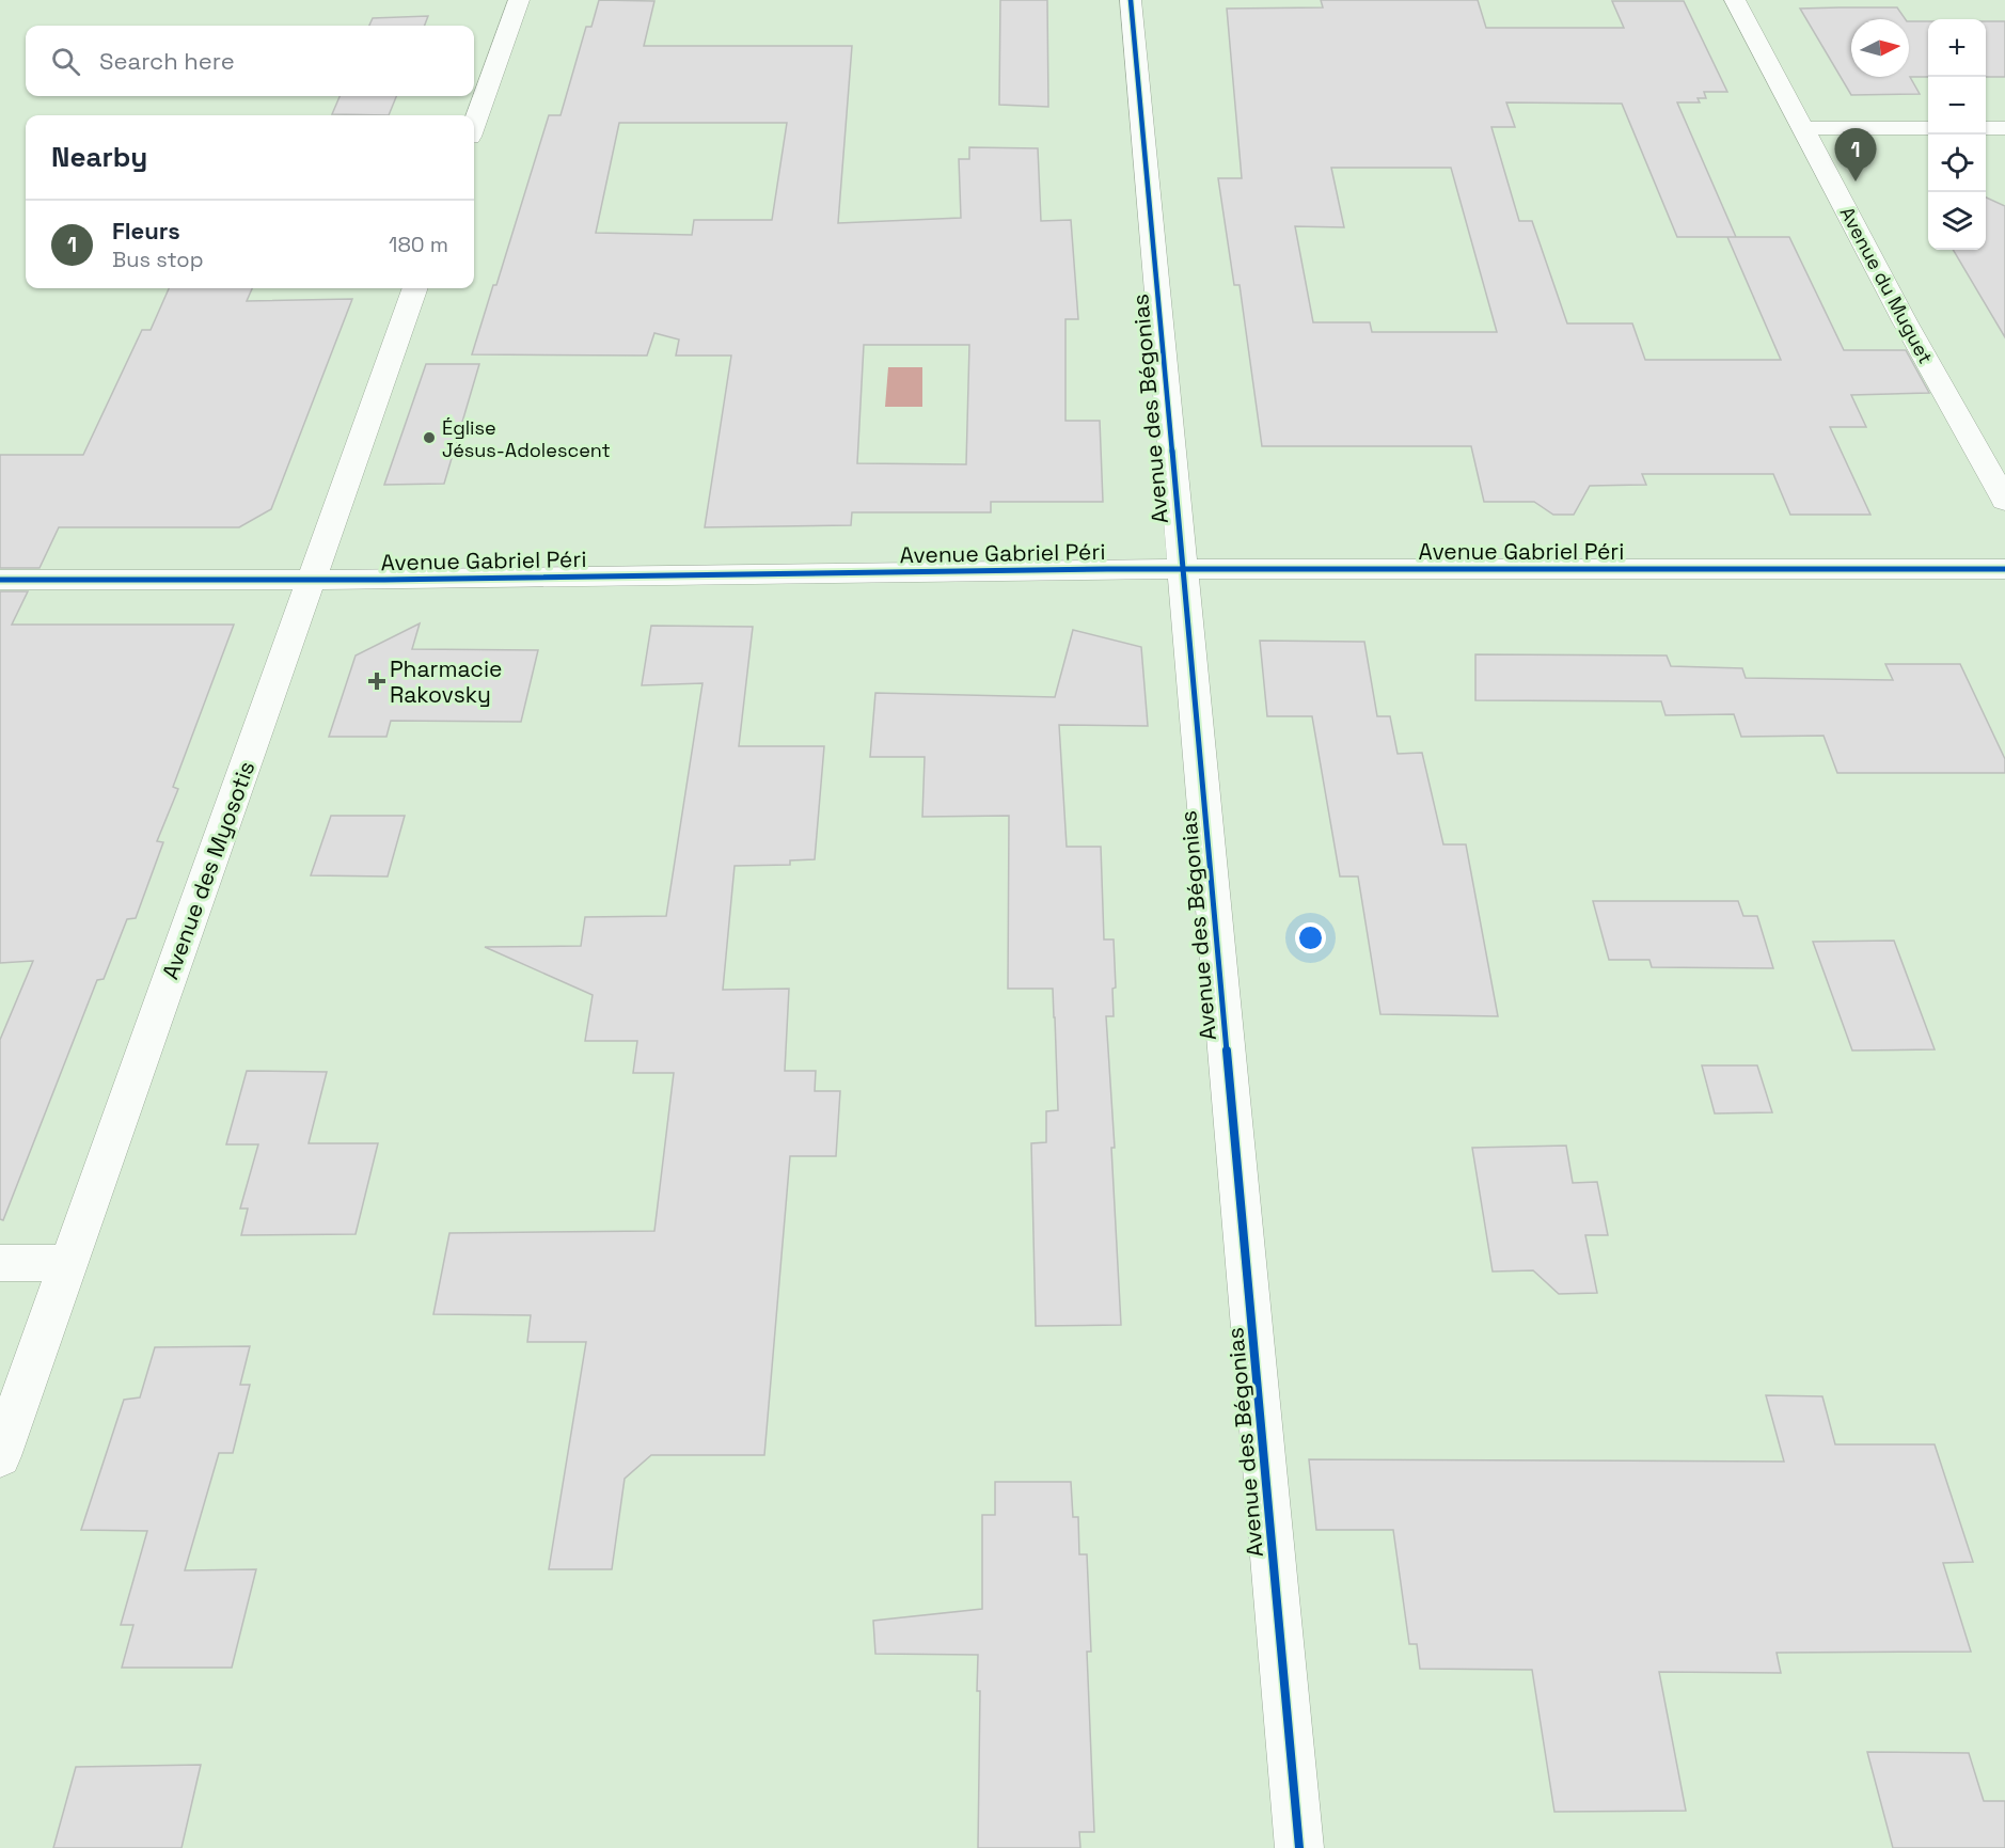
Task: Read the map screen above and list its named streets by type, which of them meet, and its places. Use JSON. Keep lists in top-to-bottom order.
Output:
{
  "streets": {
    "street": [
      "Avenue du Muguet",
      "Avenue des Bégonias",
      "Avenue Gabriel Péri",
      "Avenue des Myosotis"
    ]
  },
  "crossings": [
    ["Avenue des Bégonias", "Avenue Gabriel Péri"],
    ["Avenue Gabriel Péri", "Avenue des Myosotis"]
  ],
  "places": {
    "other": ["Église Jésus-Adolescent"],
    "health": ["Pharmacie Rakovsky"]
  },
  "north": "right",
  "page": {
    "map_buttons": ["+", "−"],
    "search": "Search here",
    "heading": "Nearby",
    "pins": "1",
    "list": [
      {
        "mark": "1",
        "name": "Fleurs",
        "note": "Bus stop",
        "value": "180 m"
      }
    ]
  }
}
